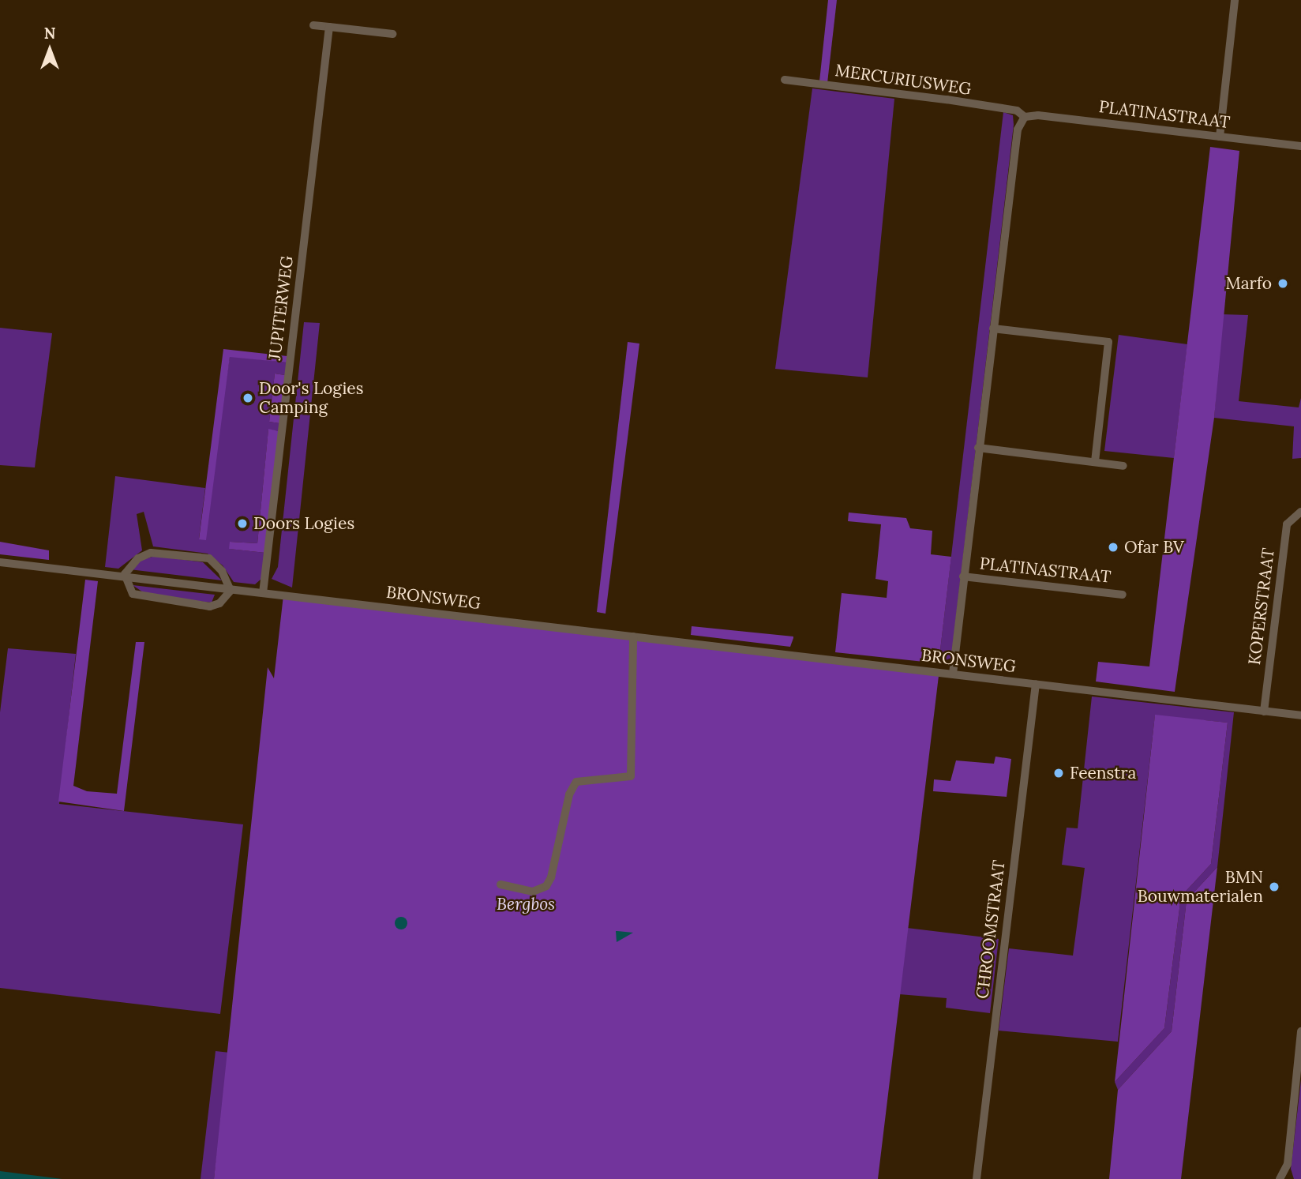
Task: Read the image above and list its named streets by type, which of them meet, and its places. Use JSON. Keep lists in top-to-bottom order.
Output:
{
  "streets": {
    "street": [
      "MERCURIUSWEG",
      "PLATINASTRAAT",
      "JUPITERWEG",
      "BRONSWEG",
      "KOPERSTRAAT",
      "CHROOMSTRAAT"
    ]
  },
  "crossings": [
    ["MERCURIUSWEG", "PLATINASTRAAT"],
    ["PLATINASTRAAT", "BRONSWEG"],
    ["JUPITERWEG", "BRONSWEG"],
    ["BRONSWEG", "KOPERSTRAAT"],
    ["BRONSWEG", "CHROOMSTRAAT"]
  ],
  "parks": ["Bergbos"],
  "places": [
    "Marfo",
    "Door's Logies Camping",
    "Doors Logies",
    "Ofar BV",
    "Feenstra",
    "BMN Bouwmaterialen"
  ],
  "north": "top"
}
